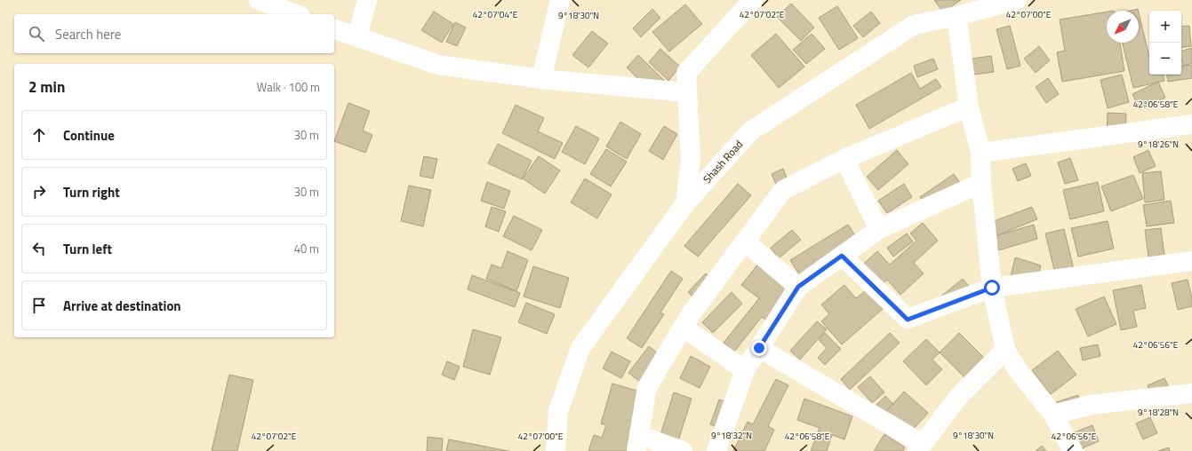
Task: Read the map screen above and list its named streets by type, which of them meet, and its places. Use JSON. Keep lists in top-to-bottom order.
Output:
{
  "streets": {
    "street": ["Shash Road"]
  },
  "north": "bottom left",
  "page": {
    "map_buttons": ["+", "−"],
    "search": "Search here",
    "heading": ["2 min", "Walk · 100 m"],
    "list": [
      ["Continue", "30 m"],
      ["Turn right", "30 m"],
      ["Turn left", "40 m"],
      "Arrive at destination"
    ]
  },
  "coordinates": [
    "42°07'04\"E",
    "42°07'00\"E",
    "42°07'02\"E",
    "9°18'30\"N",
    "42°06'58\"E",
    "9°18'26\"N",
    "42°06'56\"E",
    "9°18'28\"N",
    "9°18'32\"N"
  ]
}
